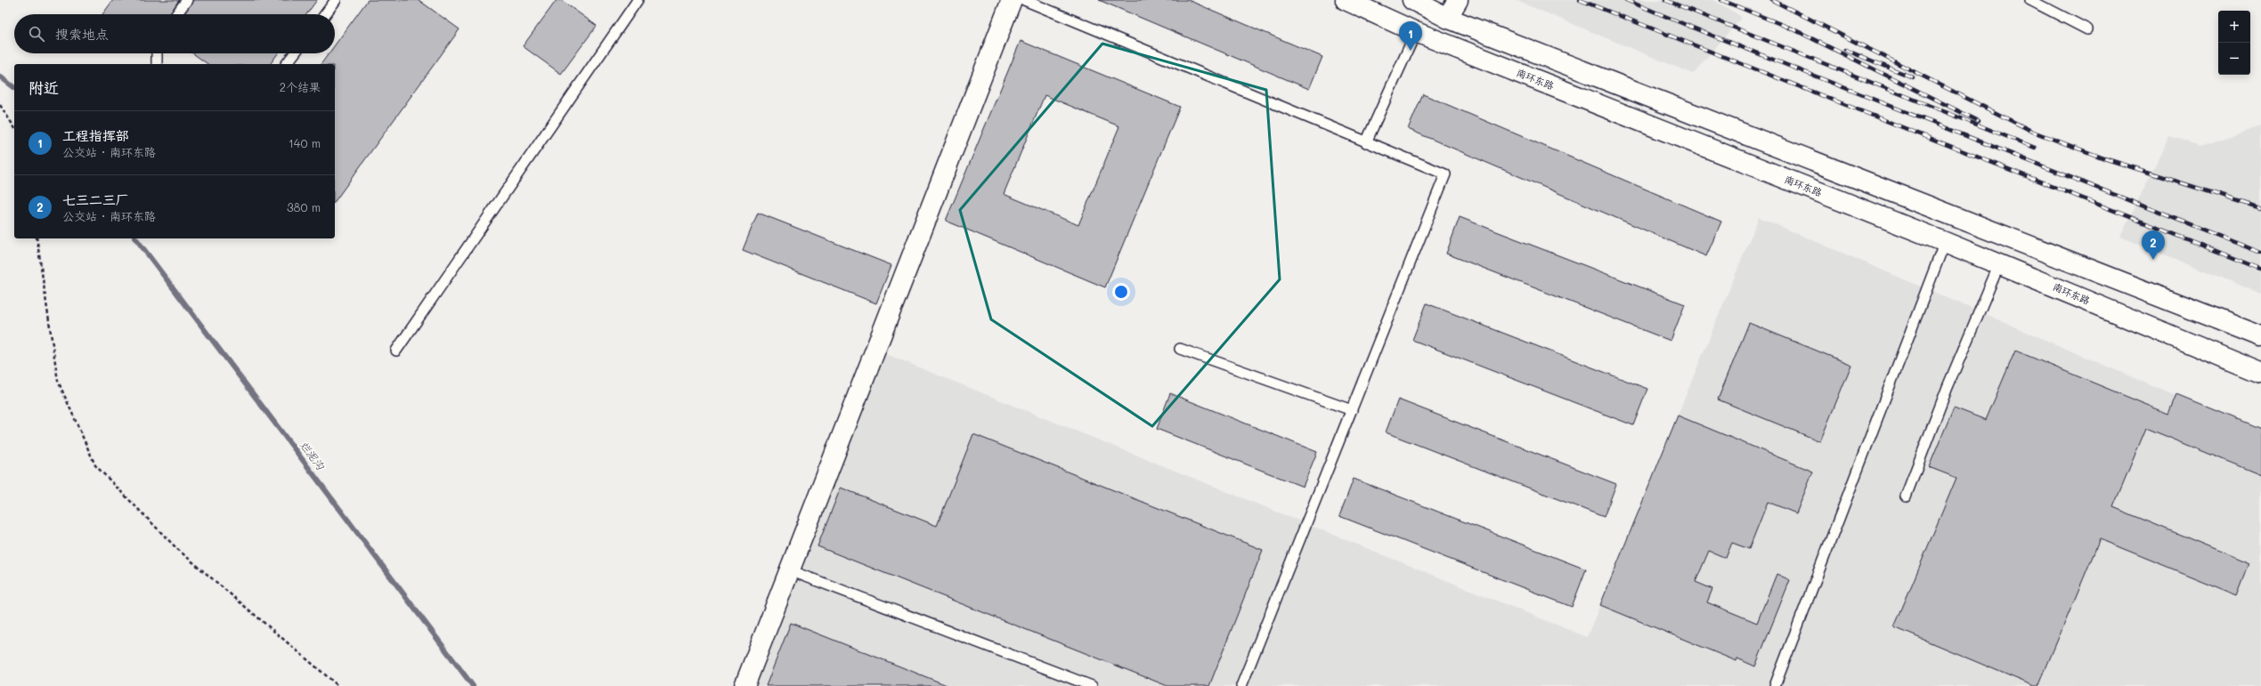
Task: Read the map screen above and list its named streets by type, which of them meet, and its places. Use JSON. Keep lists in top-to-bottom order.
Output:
{
  "streets": {
    "main road": ["南环东路"]
  },
  "water": ["烂泥沟"],
  "page": {
    "map_buttons": ["+", "−"],
    "search": "搜索地点",
    "pins": ["1", "2"],
    "heading": ["附近", "2个结果"],
    "list": [
      {
        "mark": "1",
        "name": "工程指挥部",
        "note": "公交站 · 南环东路",
        "value": "140 m"
      },
      {
        "mark": "2",
        "name": "七三二三厂",
        "note": "公交站 · 南环东路",
        "value": "380 m"
      }
    ]
  }
}
